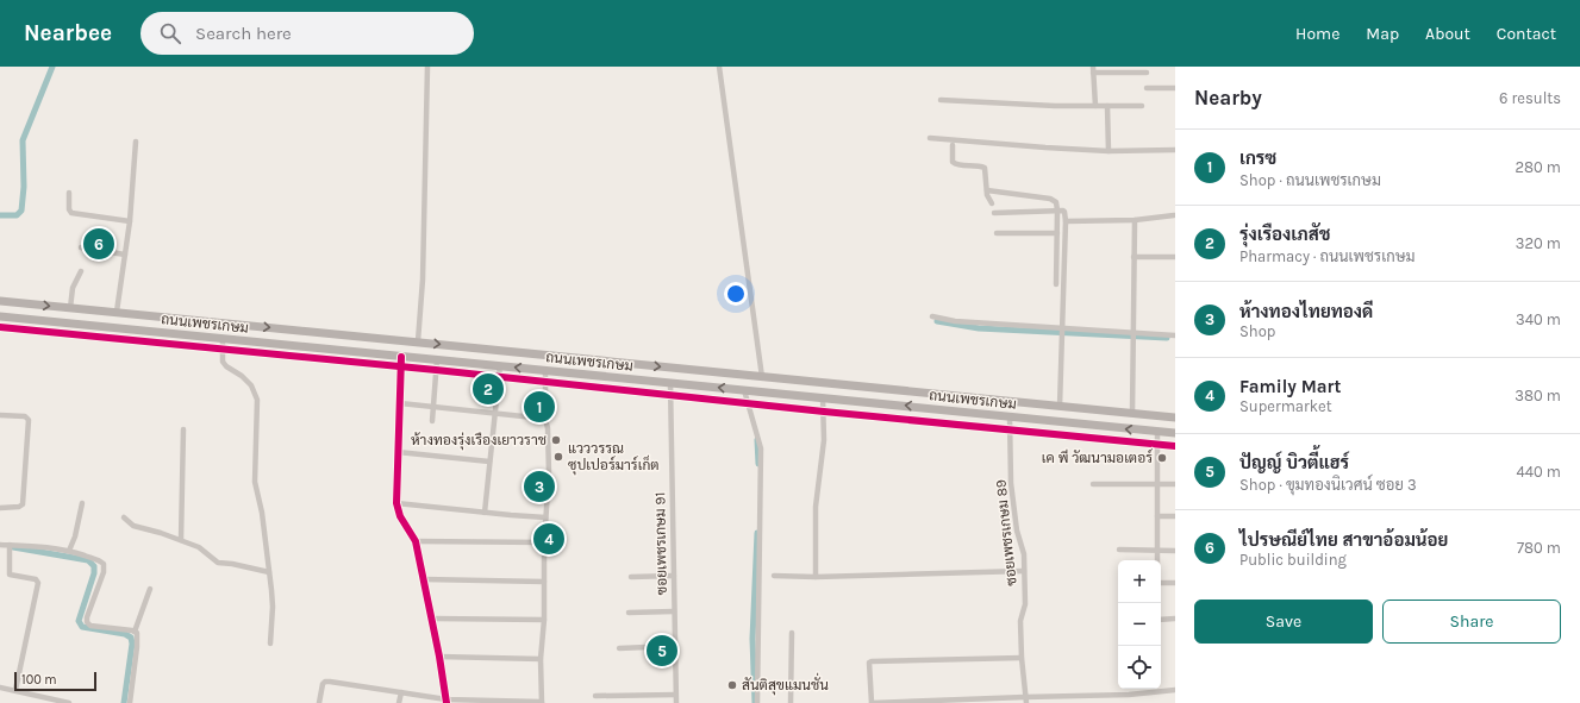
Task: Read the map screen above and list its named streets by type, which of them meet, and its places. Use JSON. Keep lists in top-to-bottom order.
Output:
{
  "streets": {
    "main road": ["ถนนเพชรเกษม"],
    "street": ["ซอยเพชรเกษม 89", "ซอยเพชรเกษม 91"]
  },
  "crossings": [
    ["ถนนเพชรเกษม", "ซอยเพชรเกษม 89"],
    ["ถนนเพชรเกษม", "ซอยเพชรเกษม 91"]
  ],
  "places": [
    "ห้างทองรุ่งเรืองเยาวราช",
    "แวววรรณ ซุปเปอร์มาร์เก็ต",
    "เค พี วัฒนามอเตอร์",
    "สันติสุขแมนชั่น"
  ],
  "scale_bar": "100 m",
  "page": {
    "header": "Nearbee",
    "search": "Search here",
    "nav": [
      "Home",
      "Map",
      "About",
      "Contact"
    ],
    "heading": ["Nearby", "6 results"],
    "list": [
      {
        "mark": "1",
        "name": "เกรซ",
        "note": "Shop · ถนนเพชรเกษม",
        "value": "280 m"
      },
      {
        "mark": "2",
        "name": "รุ่งเรืองเภสัช",
        "note": "Pharmacy · ถนนเพชรเกษม",
        "value": "320 m"
      },
      {
        "mark": "3",
        "name": "ห้างทองไทยทองดี",
        "note": "Shop",
        "value": "340 m"
      },
      {
        "mark": "4",
        "name": "Family Mart",
        "note": "Supermarket",
        "value": "380 m"
      },
      {
        "mark": "5",
        "name": "ปัญญ์ บิวตี้แฮร์",
        "note": "Shop · ขุมทองนิเวศน์ ซอย 3",
        "value": "440 m"
      },
      {
        "mark": "6",
        "name": "ไปรษณีย์ไทย สาขาอ้อมน้อย",
        "note": "Public building",
        "value": "780 m"
      }
    ],
    "pins": [
      "6",
      "2",
      "1",
      "3",
      "4",
      "5"
    ],
    "map_buttons": ["+", "−"],
    "buttons": ["Save", "Share"],
    "scale": "100 m"
  }
}
